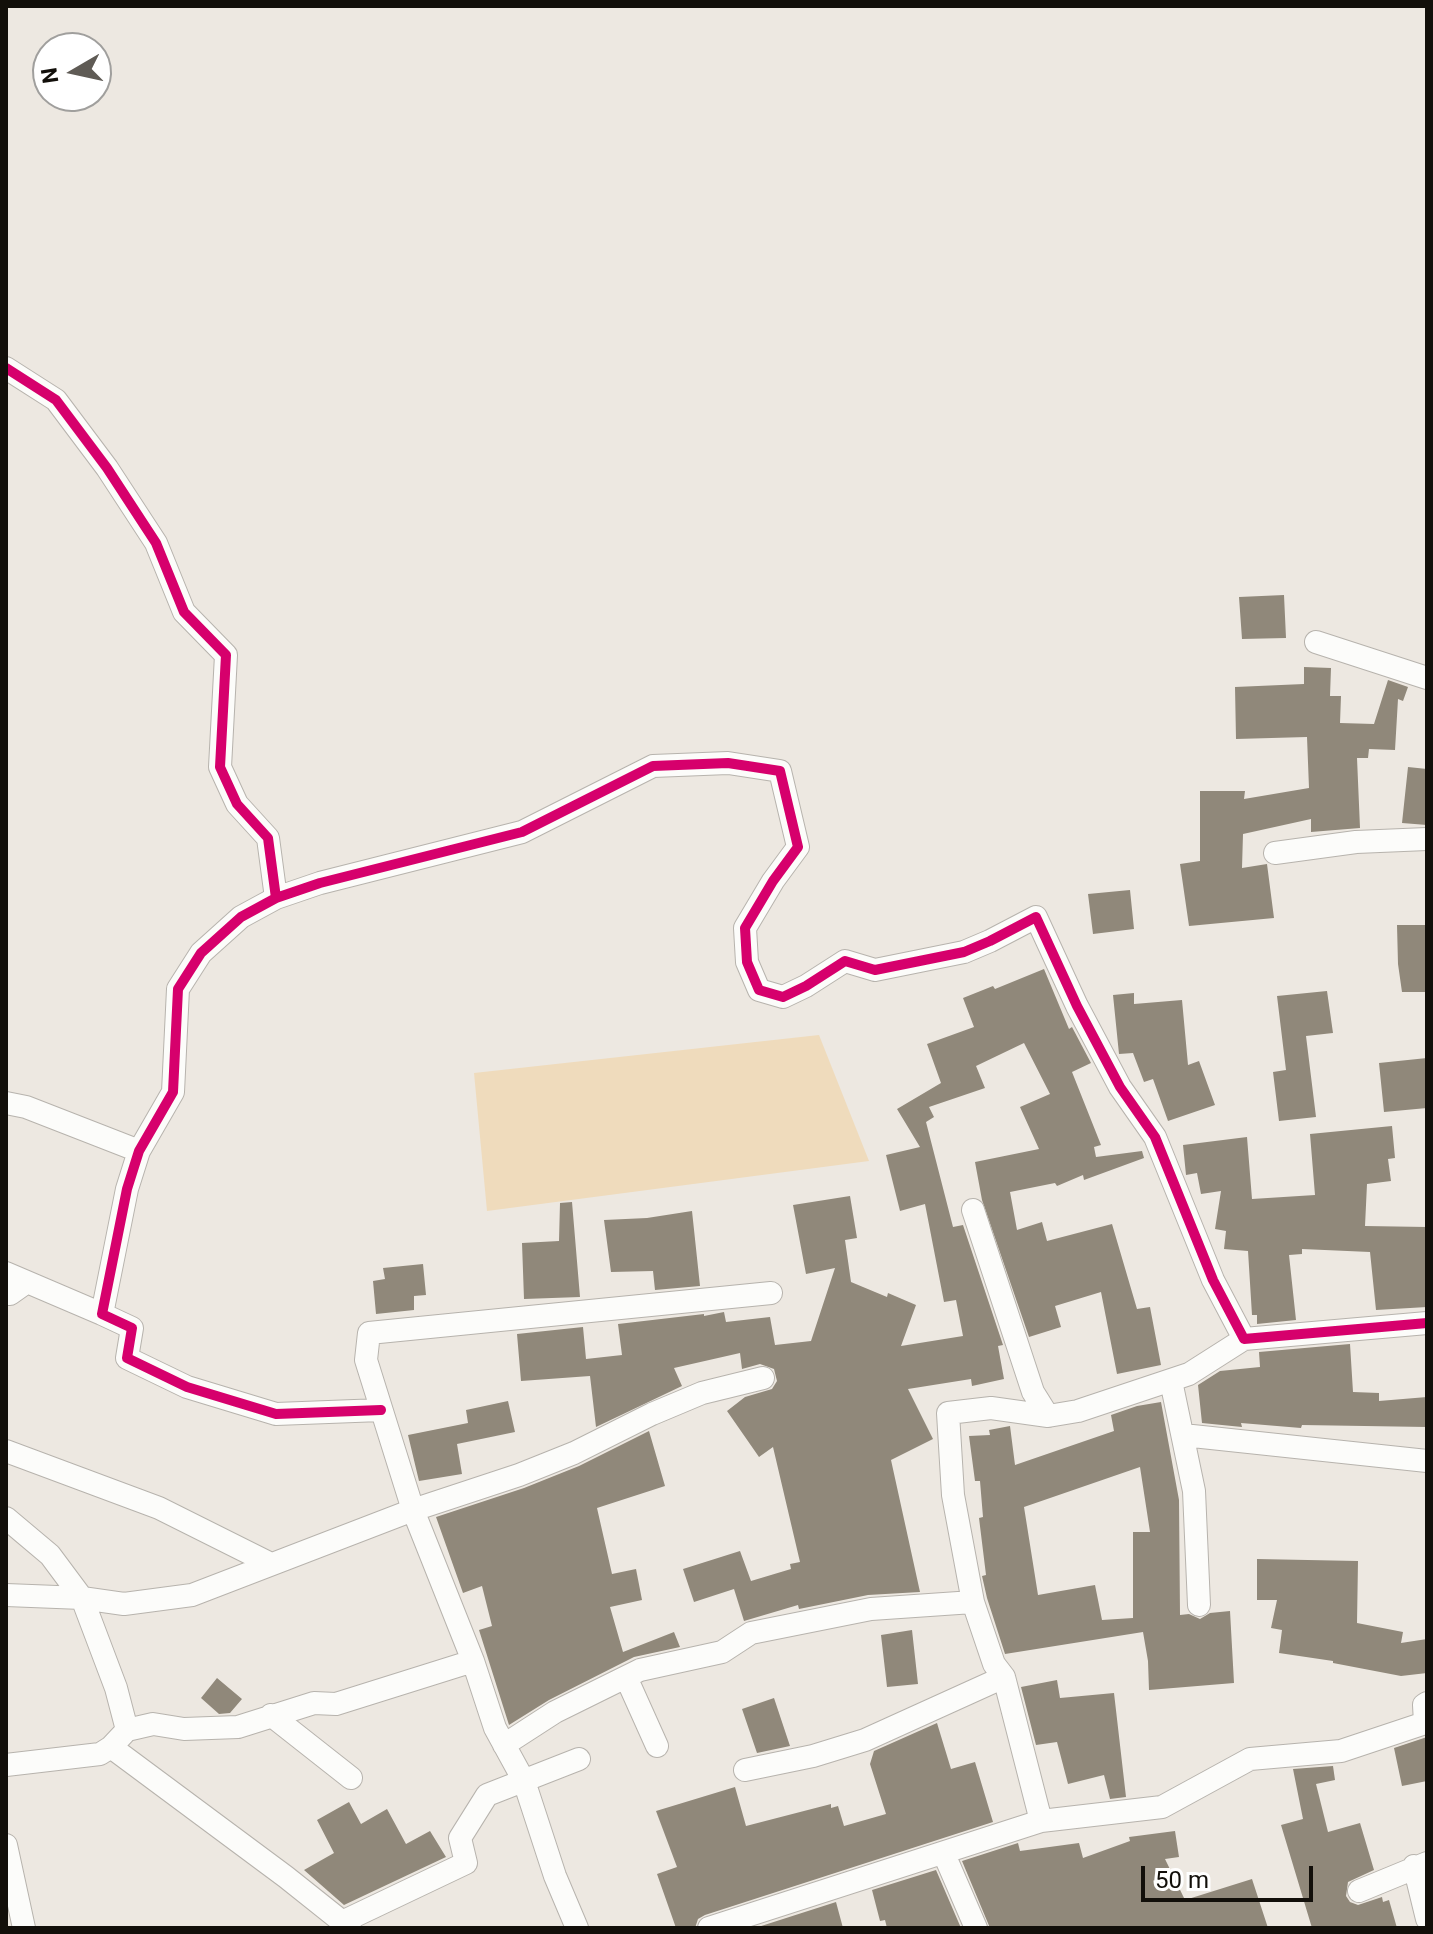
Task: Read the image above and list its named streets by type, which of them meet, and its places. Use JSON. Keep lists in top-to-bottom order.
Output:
{
  "scale_bar": "50 m",
  "north": "left"
}
